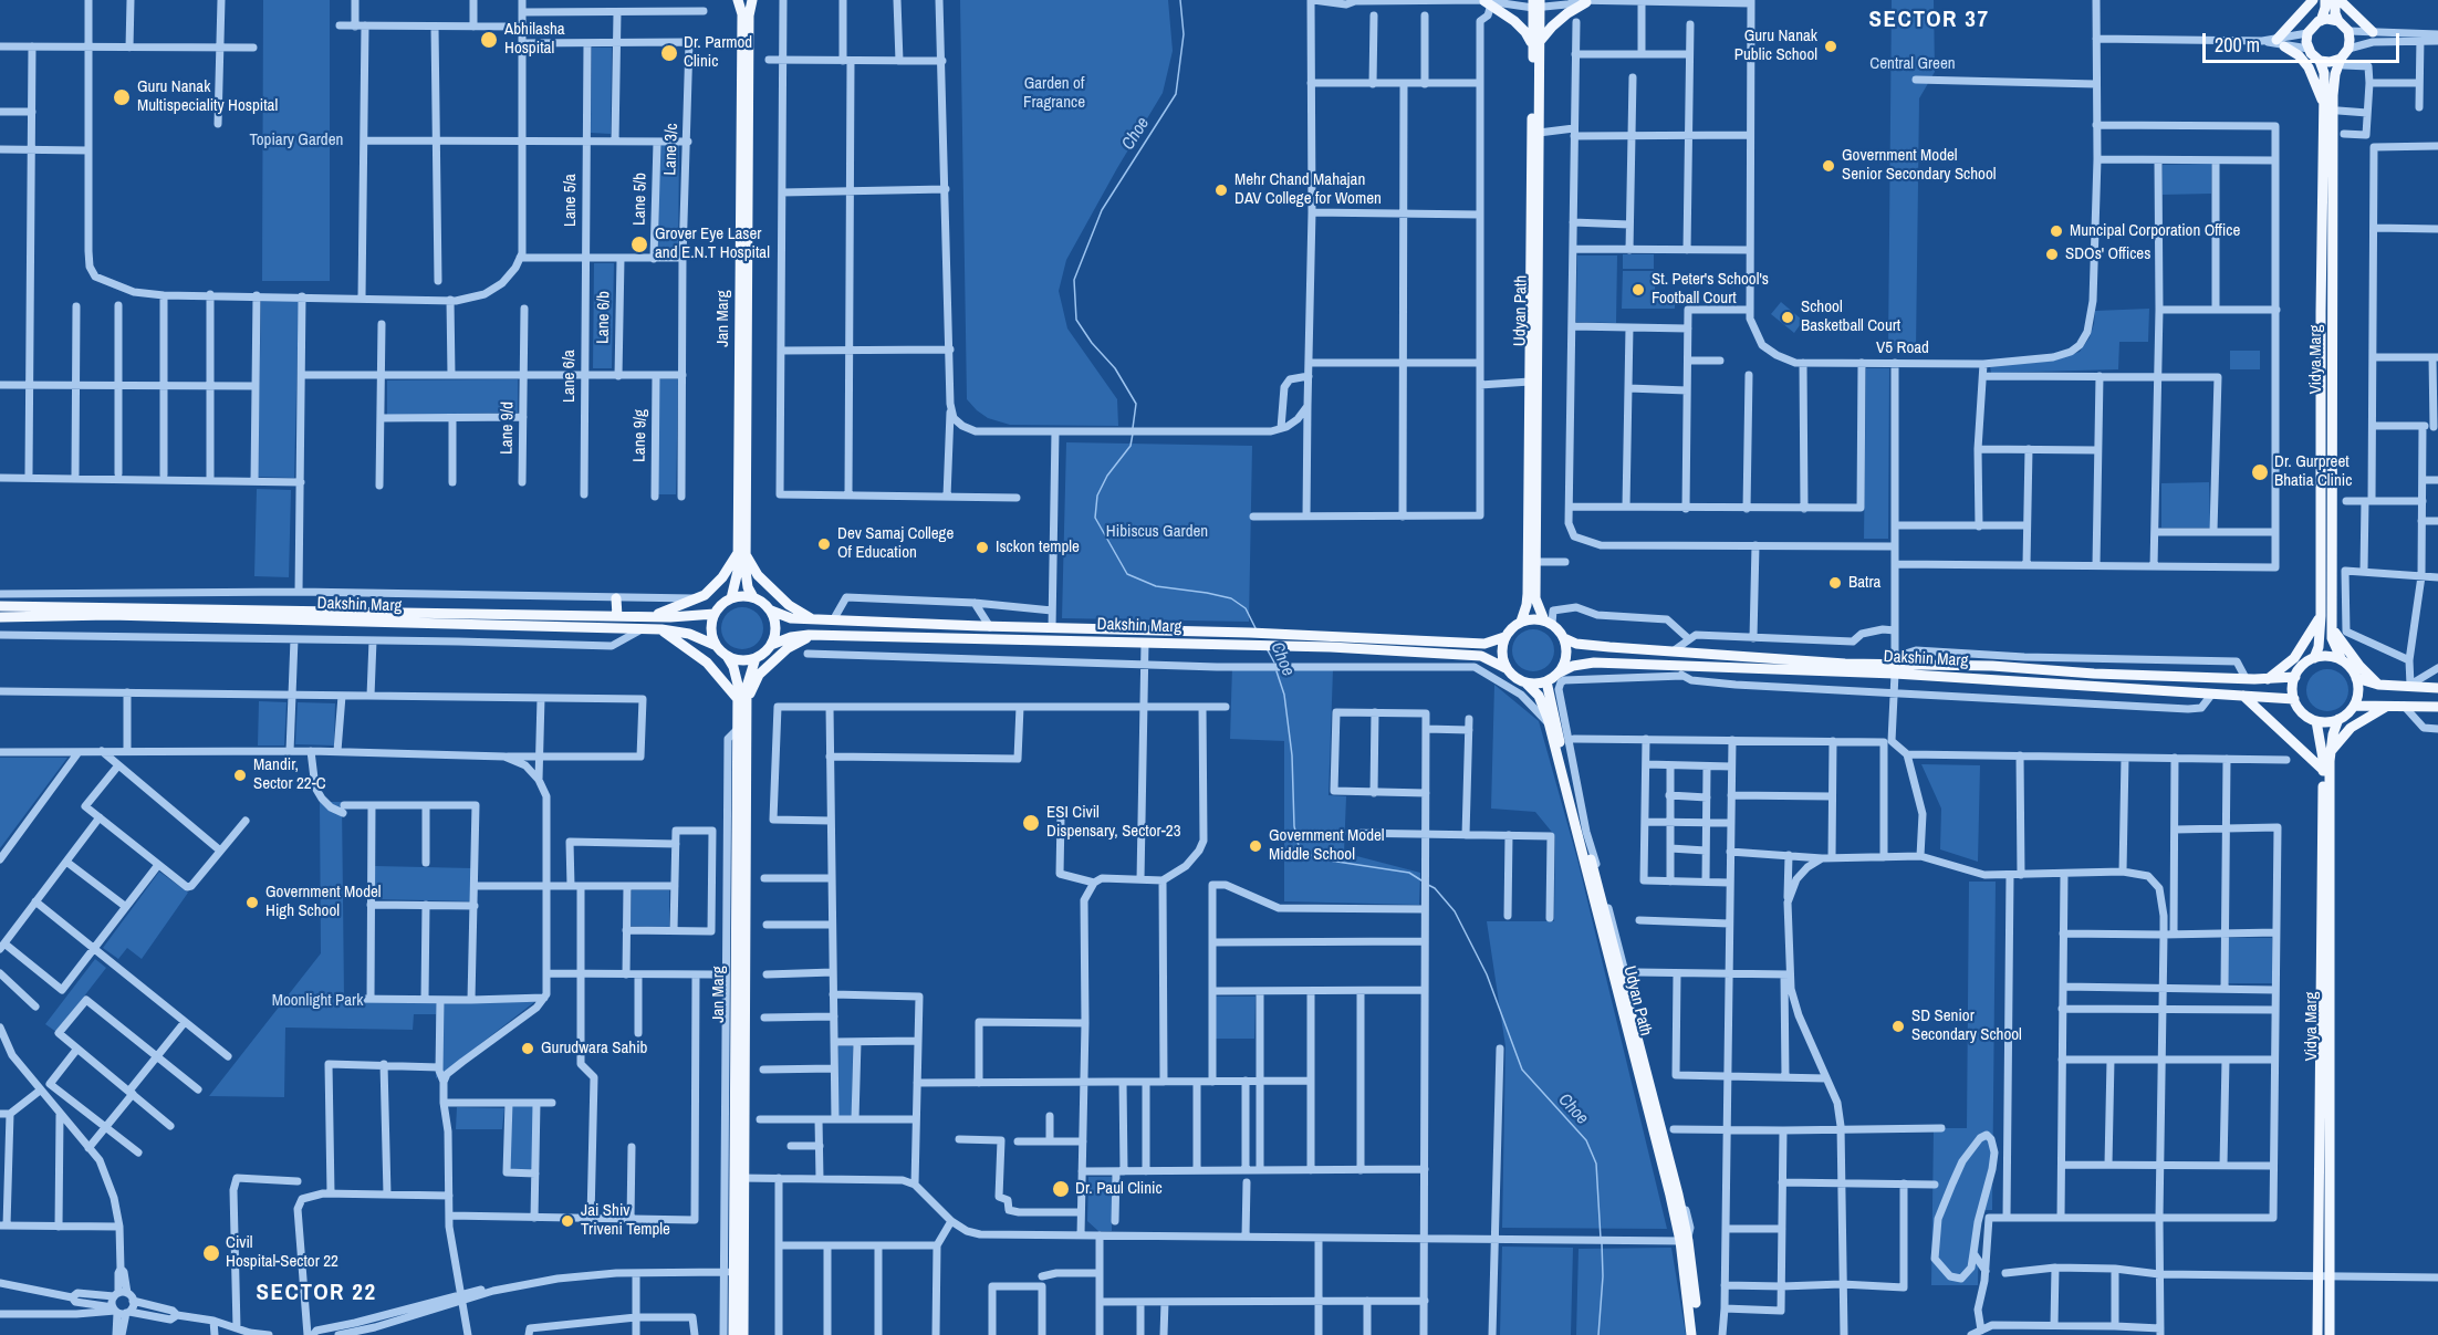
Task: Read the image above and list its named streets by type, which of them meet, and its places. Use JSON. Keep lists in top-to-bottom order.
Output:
{
  "streets": {
    "main road": [
      "Udyan Path",
      "Jan Marg",
      "Vidya Marg",
      "Dakshin Marg"
    ],
    "street": [
      "Lane 3/c",
      "Lane 5/b",
      "Lane 5/a",
      "Lane 6/b",
      "V5 Road",
      "Lane 6/a",
      "Lane 9/d",
      "Lane 9/g"
    ]
  },
  "crossings": [
    ["Lane 5/a", "Lane 6/a"],
    ["Udyan Path", "Dakshin Marg"],
    ["Jan Marg", "Dakshin Marg"],
    ["Vidya Marg", "Dakshin Marg"]
  ],
  "districts": ["SECTOR 37", "SECTOR 22"],
  "water": ["Choe"],
  "parks": [
    "Central Green",
    "Garden of Fragrance",
    "Topiary Garden",
    "Hibiscus Garden",
    "Moonlight Park"
  ],
  "places": [
    "Abhilasha Hospital",
    "Guru Nanak Public School",
    "Dr. Parmod Clinic",
    "Guru Nanak Multispeciality Hospital",
    "Government Model Senior Secondary School",
    "Mehr Chand Mahajan DAV College for Women",
    "Muncipal Corporation Office",
    "Grover Eye Laser and E.N.T Hospital",
    "SDOs' Offices",
    "St. Peter's School's Football Court",
    "School Basketball Court",
    "Dr. Gurpreet Bhatia Clinic",
    "Dev Samaj College Of Education",
    "Isckon temple",
    "Batra",
    "Mandir, Sector 22-C",
    "ESI Civil Dispensary, Sector-23",
    "Government Model Middle School",
    "Government Model High School",
    "SD Senior Secondary School",
    "Gurudwara Sahib",
    "Dr. Paul Clinic",
    "Jai Shiv Triveni Temple",
    "Civil Hospital-Sector 22"
  ],
  "scale_bar": "200 m"
}
